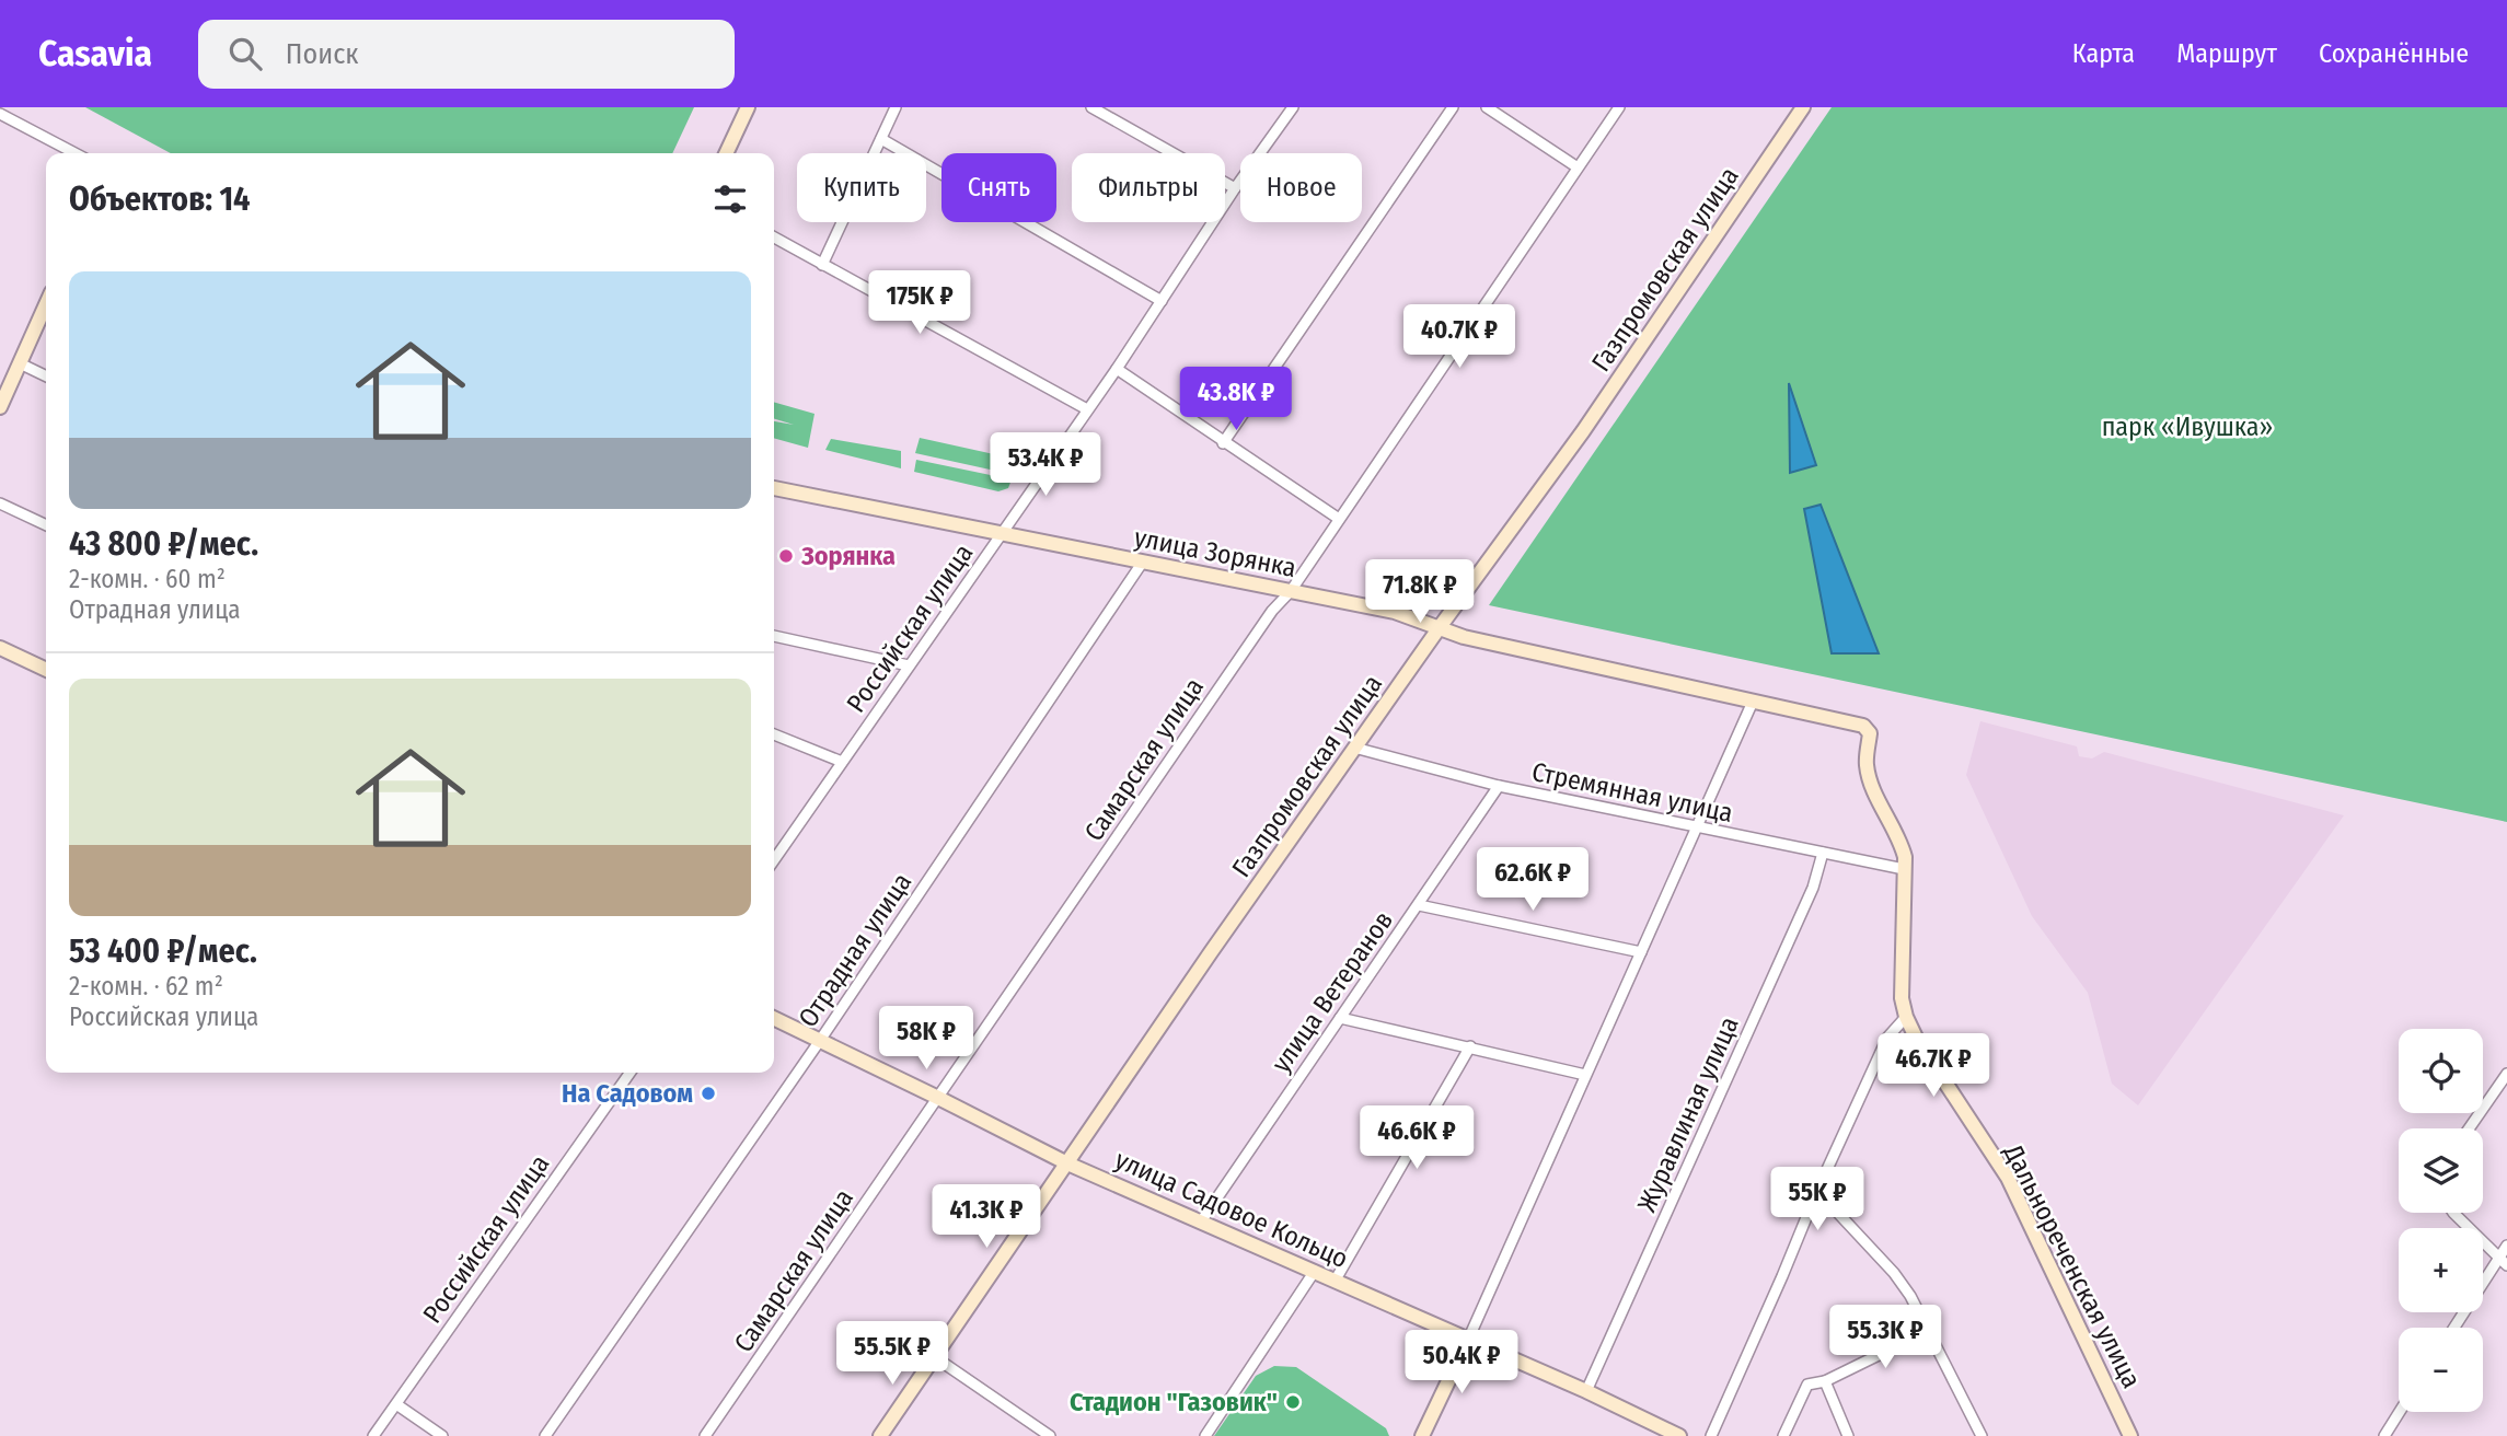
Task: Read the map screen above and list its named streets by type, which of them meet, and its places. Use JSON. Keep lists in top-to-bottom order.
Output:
{
  "streets": {
    "street": [
      "Газпромовская улица",
      "улица Зорянка",
      "Российская улица",
      "Самарская улица",
      "Стремянная улица",
      "Отрадная улица",
      "улица Ветеранов",
      "Журавлиная улица",
      "улица Садовое Кольцо",
      "Дальнореченская улица"
    ]
  },
  "crossings": [
    ["Газпромовская улица", "улица Зорянка"],
    ["Газпромовская улица", "Стремянная улица"],
    ["Газпромовская улица", "улица Садовое Кольцо"],
    ["улица Зорянка", "Российская улица"],
    ["улица Зорянка", "Самарская улица"],
    ["улица Зорянка", "Отрадная улица"],
    ["улица Зорянка", "Дальнореченская улица"],
    ["Самарская улица", "улица Садовое Кольцо"],
    ["Стремянная улица", "улица Ветеранов"],
    ["Стремянная улица", "Журавлиная улица"],
    ["Стремянная улица", "Дальнореченская улица"],
    ["Отрадная улица", "улица Садовое Кольцо"],
    ["улица Ветеранов", "улица Садовое Кольцо"],
    ["Журавлиная улица", "улица Садовое Кольцо"]
  ],
  "parks": ["парк «Ивушка»"],
  "places": ["Зорянка", "На Садовом", "Стадион \"Газовик\""],
  "page": {
    "header": "Casavia",
    "search": "Поиск",
    "nav": ["Карта", "Маршрут", "Сохранённые"],
    "chip": [
      "Купить",
      "Снять",
      "Фильтры",
      "Новое"
    ],
    "heading": "Объектов: 14",
    "list": [
      {
        "name": "43 800 ₽/мес.",
        "note": "2-комн. · 60 m² · Отрадная улица"
      },
      {
        "name": "53 400 ₽/мес.",
        "note": "2-комн. · 62 m² · Российская улица"
      }
    ],
    "price": [
      "175K ₽",
      "40.7K ₽",
      "43.8K ₽",
      "53.4K ₽",
      "71.8K ₽",
      "62.6K ₽",
      "58K ₽",
      "46.7K ₽",
      "46.6K ₽",
      "55K ₽",
      "41.3K ₽",
      "55.3K ₽",
      "55.5K ₽",
      "50.4K ₽"
    ],
    "map_buttons": ["+", "−"]
  }
}
